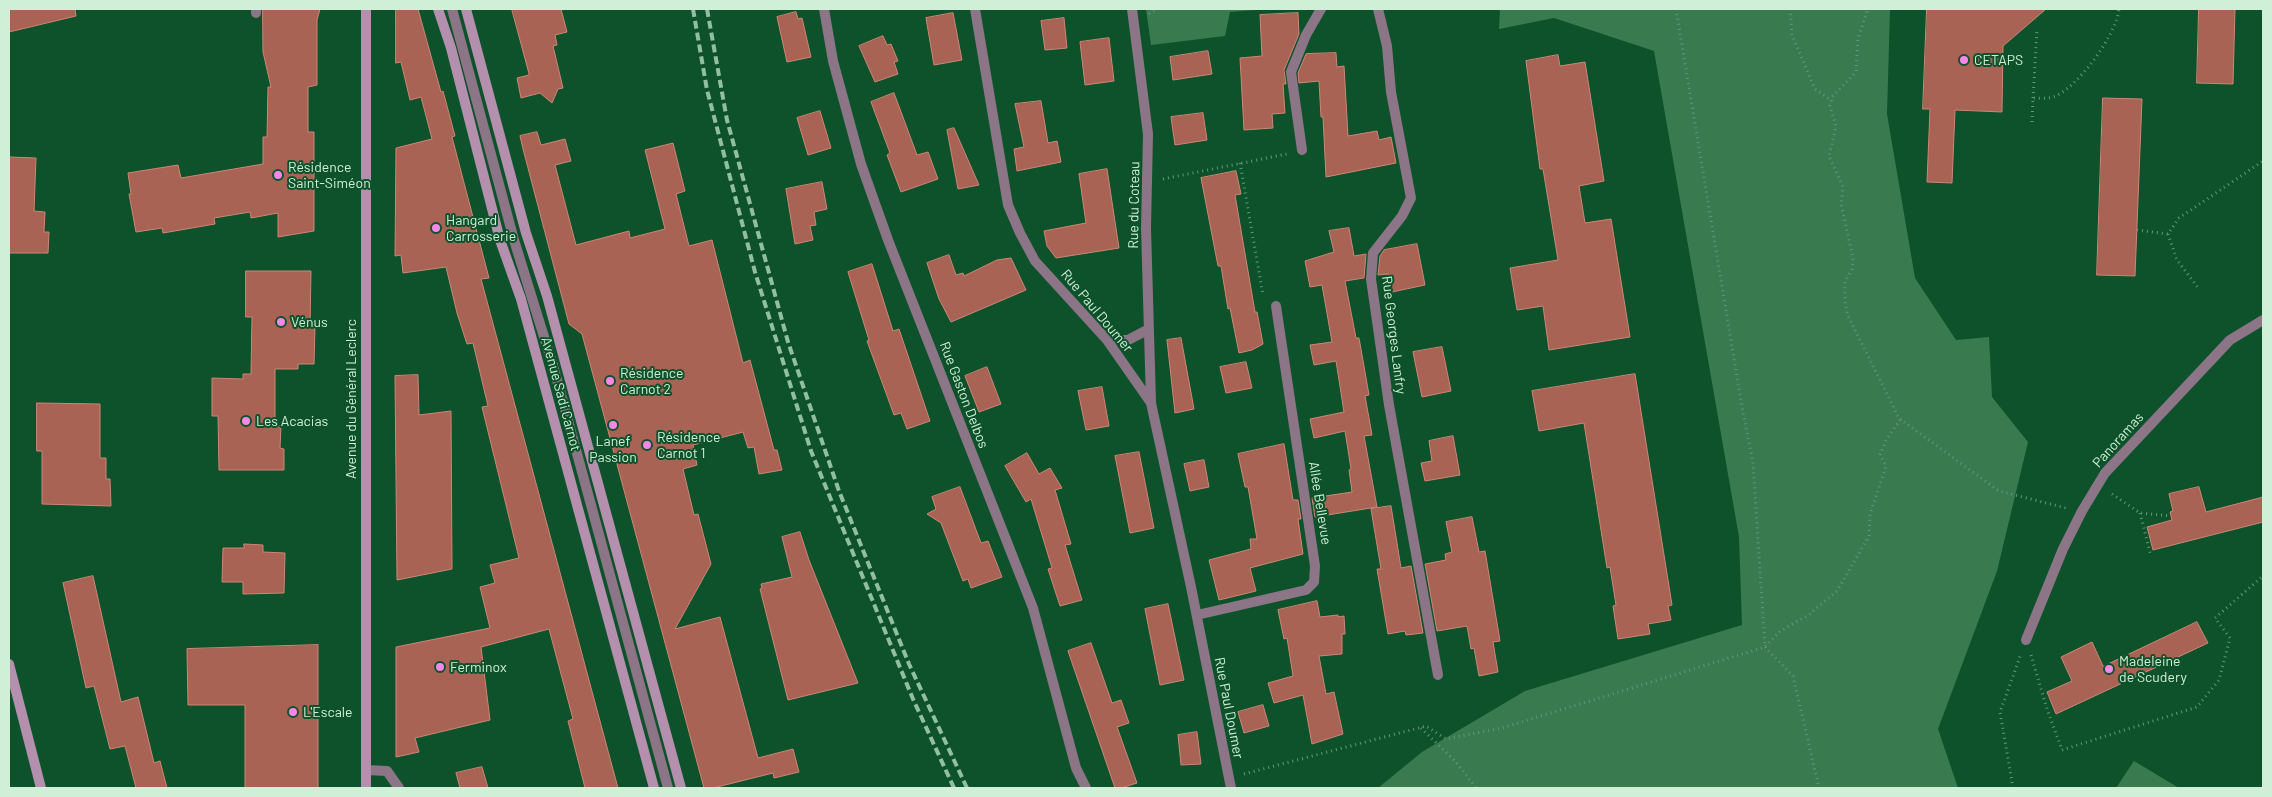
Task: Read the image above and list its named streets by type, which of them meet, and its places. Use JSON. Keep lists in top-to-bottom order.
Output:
{
  "streets": {
    "main road": ["Avenue Sadi Carnot", "Avenue du Général Leclerc"],
    "street": [
      "Rue du Coteau",
      "Rue Paul Doumer",
      "Rue Georges Lanfry",
      "Rue Gaston Delbos",
      "Panoramas",
      "Allée Bellevue"
    ]
  },
  "crossings": [
    ["Rue du Coteau", "Rue Paul Doumer"],
    ["Rue Paul Doumer", "Allée Bellevue"]
  ],
  "places": [
    "CETAPS",
    "Résidence Saint-Siméon",
    "Hangard Carrosserie",
    "Vénus",
    "Résidence Carnot 2",
    "Les Acacias",
    "Lanef Passion",
    "Résidence Carnot 1",
    "Ferminox",
    "Madeleine de Scudery",
    "L'Escale"
  ]
}
